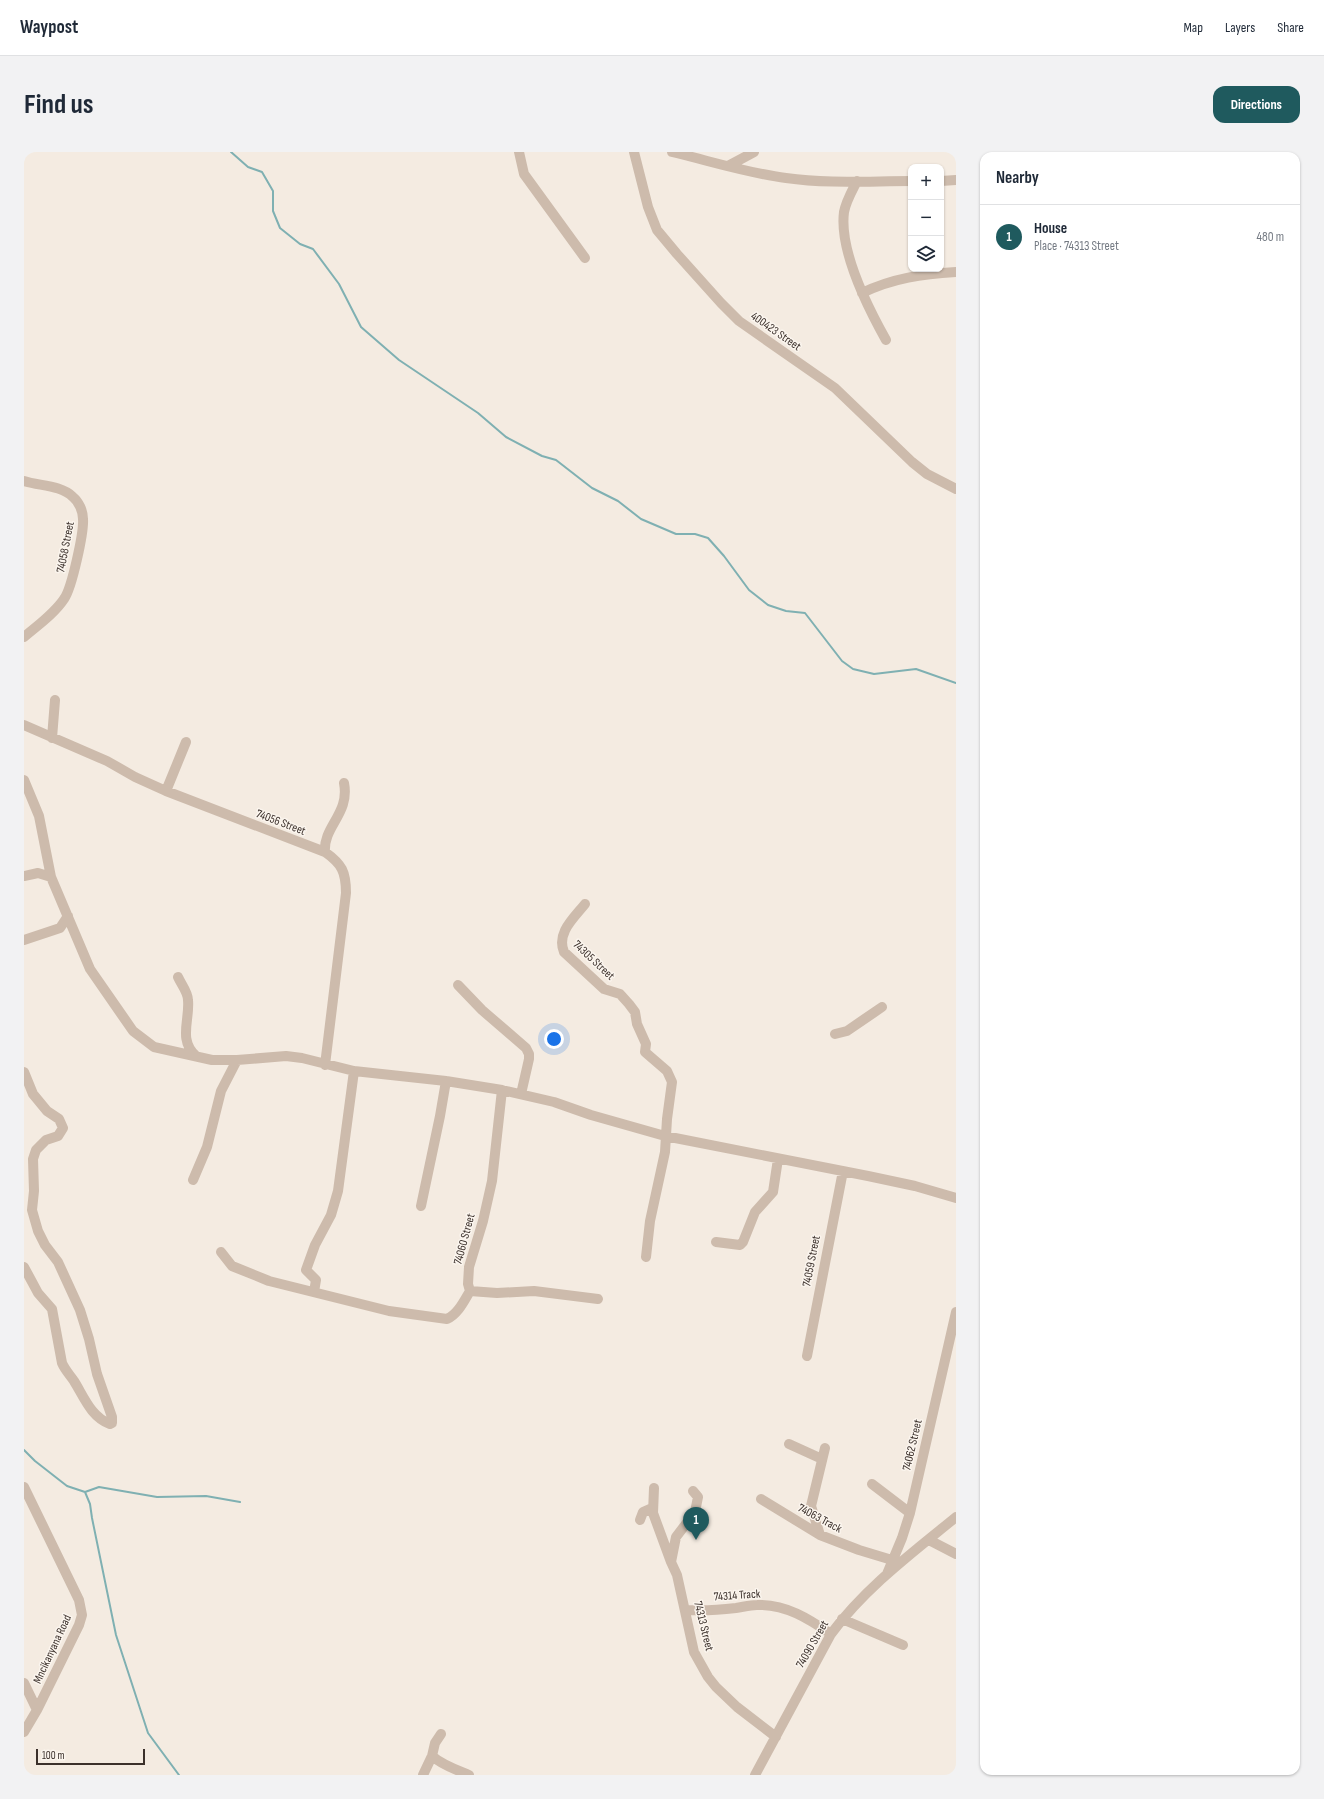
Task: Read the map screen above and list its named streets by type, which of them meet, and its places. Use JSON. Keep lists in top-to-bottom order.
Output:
{
  "streets": {
    "street": [
      "400423 Street",
      "74058 Street",
      "74056 Street",
      "74305 Street",
      "74060 Street",
      "74059 Street",
      "74062 Street",
      "74063 Track",
      "74314 Track",
      "74313 Street",
      "74090 Street",
      "Mncikanyana Road"
    ]
  },
  "crossings": [
    ["74062 Street", "74063 Track"],
    ["74062 Street", "74090 Street"],
    ["74314 Track", "74313 Street"],
    ["74314 Track", "74090 Street"],
    ["74313 Street", "74090 Street"]
  ],
  "scale_bar": "100 m",
  "page": {
    "header": "Waypost",
    "nav": ["Map", "Layers", "Share"],
    "buttons": "Directions",
    "title": "Find us",
    "heading": "Nearby",
    "map_buttons": ["+", "−"],
    "list": [
      {
        "mark": "1",
        "name": "House",
        "note": "Place · 74313 Street",
        "value": "480 m"
      }
    ],
    "pins": "1",
    "scale": "100 m"
  }
}
